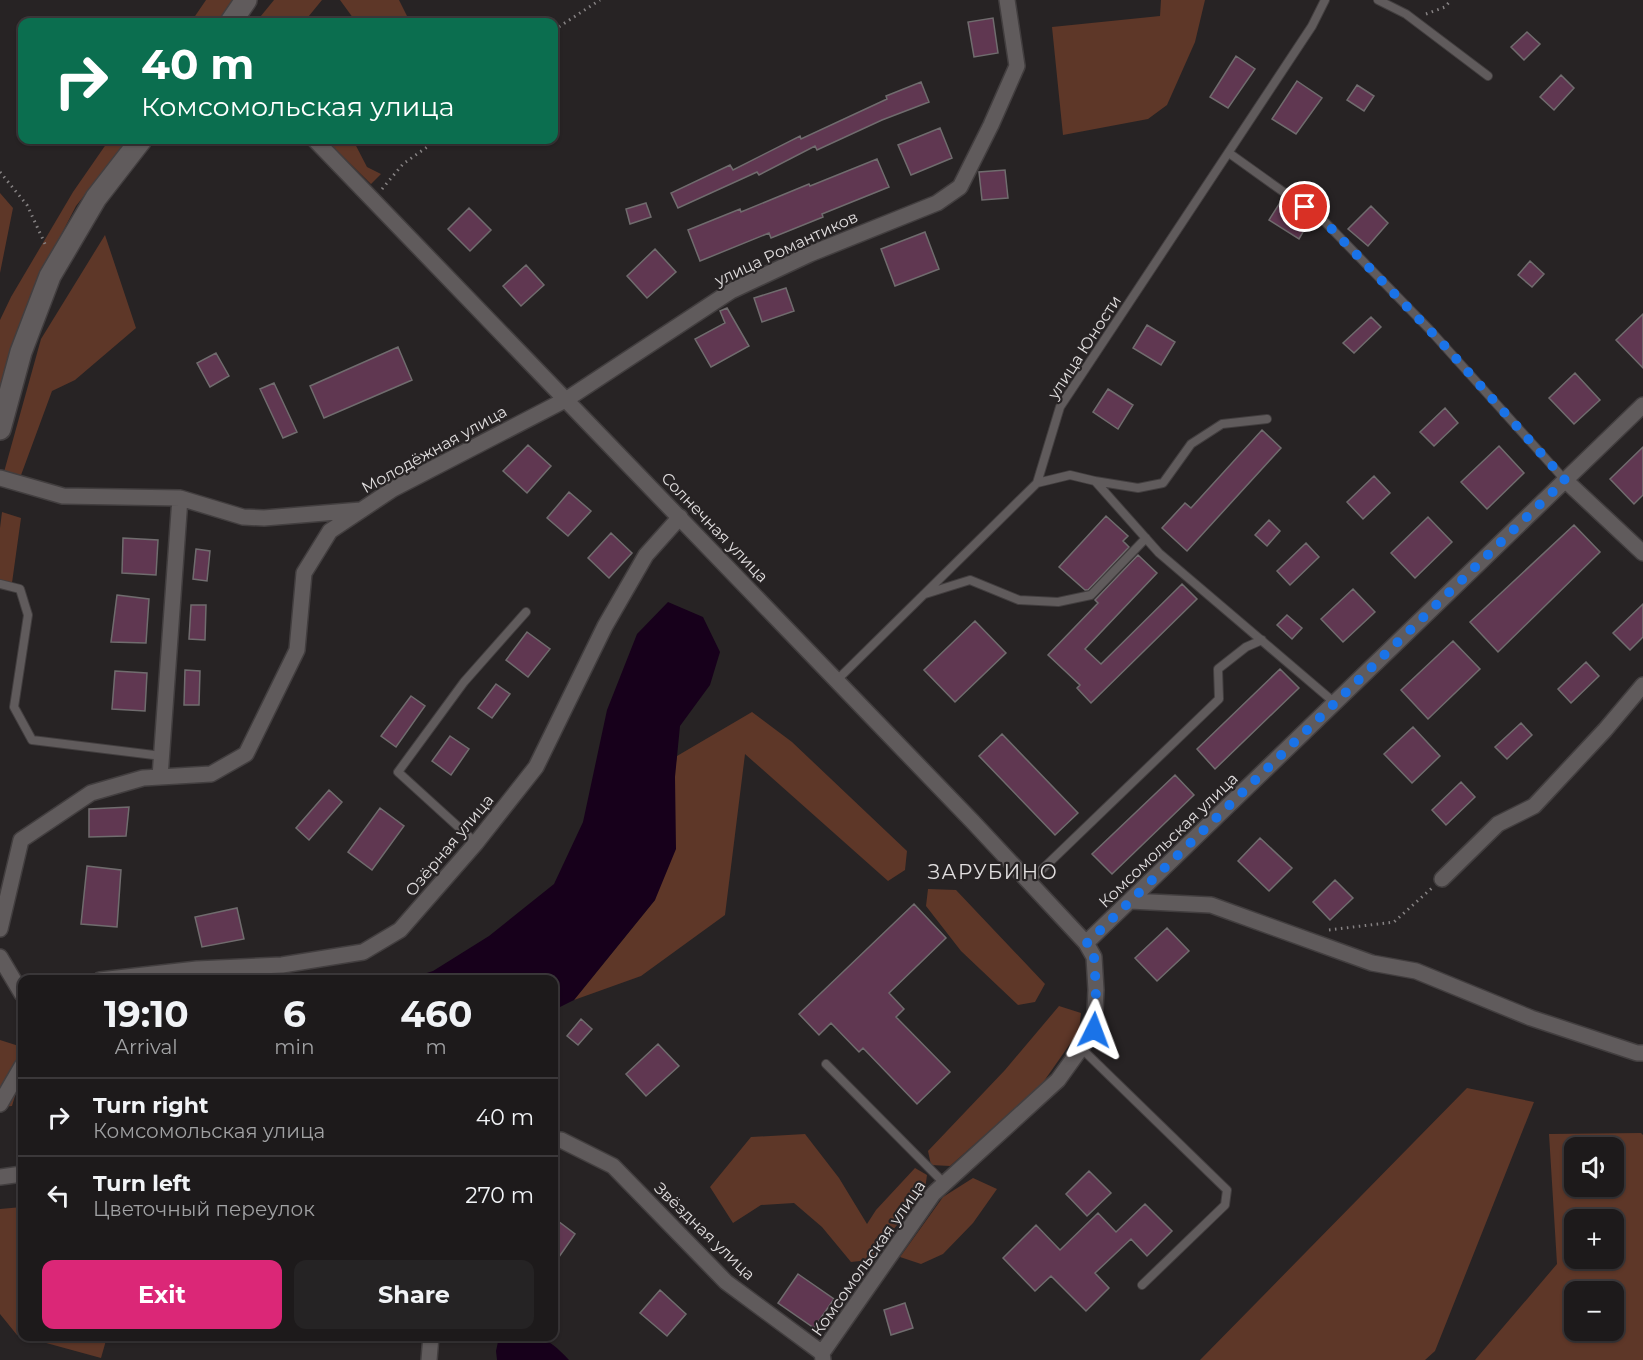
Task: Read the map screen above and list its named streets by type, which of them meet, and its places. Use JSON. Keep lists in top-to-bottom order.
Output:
{
  "streets": {
    "street": [
      "улица Романтиков",
      "Молодёжная улица",
      "Солнечная улица",
      "Комсомольская улица",
      "Озёрная улица",
      "Звёздная улица"
    ],
    "lane": ["улица Юности"]
  },
  "crossings": [
    ["улица Романтиков", "Молодёжная улица"],
    ["улица Романтиков", "Солнечная улица"],
    ["улица Юности", "Солнечная улица"],
    ["Молодёжная улица", "Солнечная улица"],
    ["Солнечная улица", "Комсомольская улица"],
    ["Солнечная улица", "Озёрная улица"],
    ["Комсомольская улица", "Звёздная улица"]
  ],
  "districts": ["ЗАРУБИНО"],
  "page": {
    "turn": ["40 m", "Комсомольская улица"],
    "eta": [
      "19:10",
      "Arrival",
      "6",
      "min",
      "460",
      "m"
    ],
    "list": [
      {
        "name": "Turn right",
        "note": "Комсомольская улица",
        "value": "40 m"
      },
      {
        "name": "Turn left",
        "note": "Цветочный переулок",
        "value": "270 m"
      }
    ],
    "map_buttons": ["+", "−"],
    "buttons": ["Exit", "Share"]
  }
}
